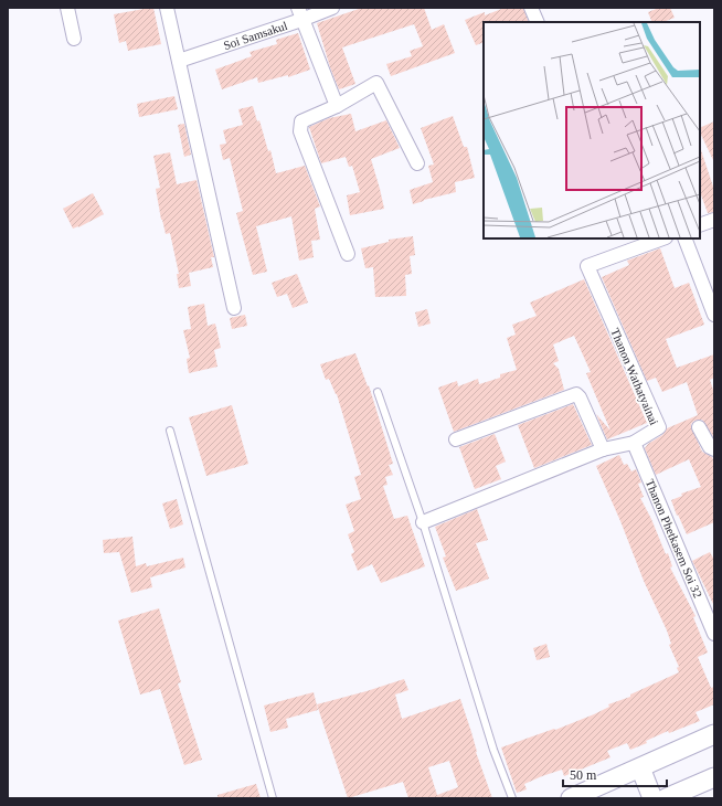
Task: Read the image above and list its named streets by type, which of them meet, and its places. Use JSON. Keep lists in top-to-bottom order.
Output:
{
  "streets": {
    "street": ["Soi Samsakul", "Thanon Wathatyainai", "Thanon Phetkasem Soi 32"]
  },
  "crossings": [
    ["Thanon Wathatyainai", "Thanon Phetkasem Soi 32"]
  ],
  "scale_bar": "50 m"
}
